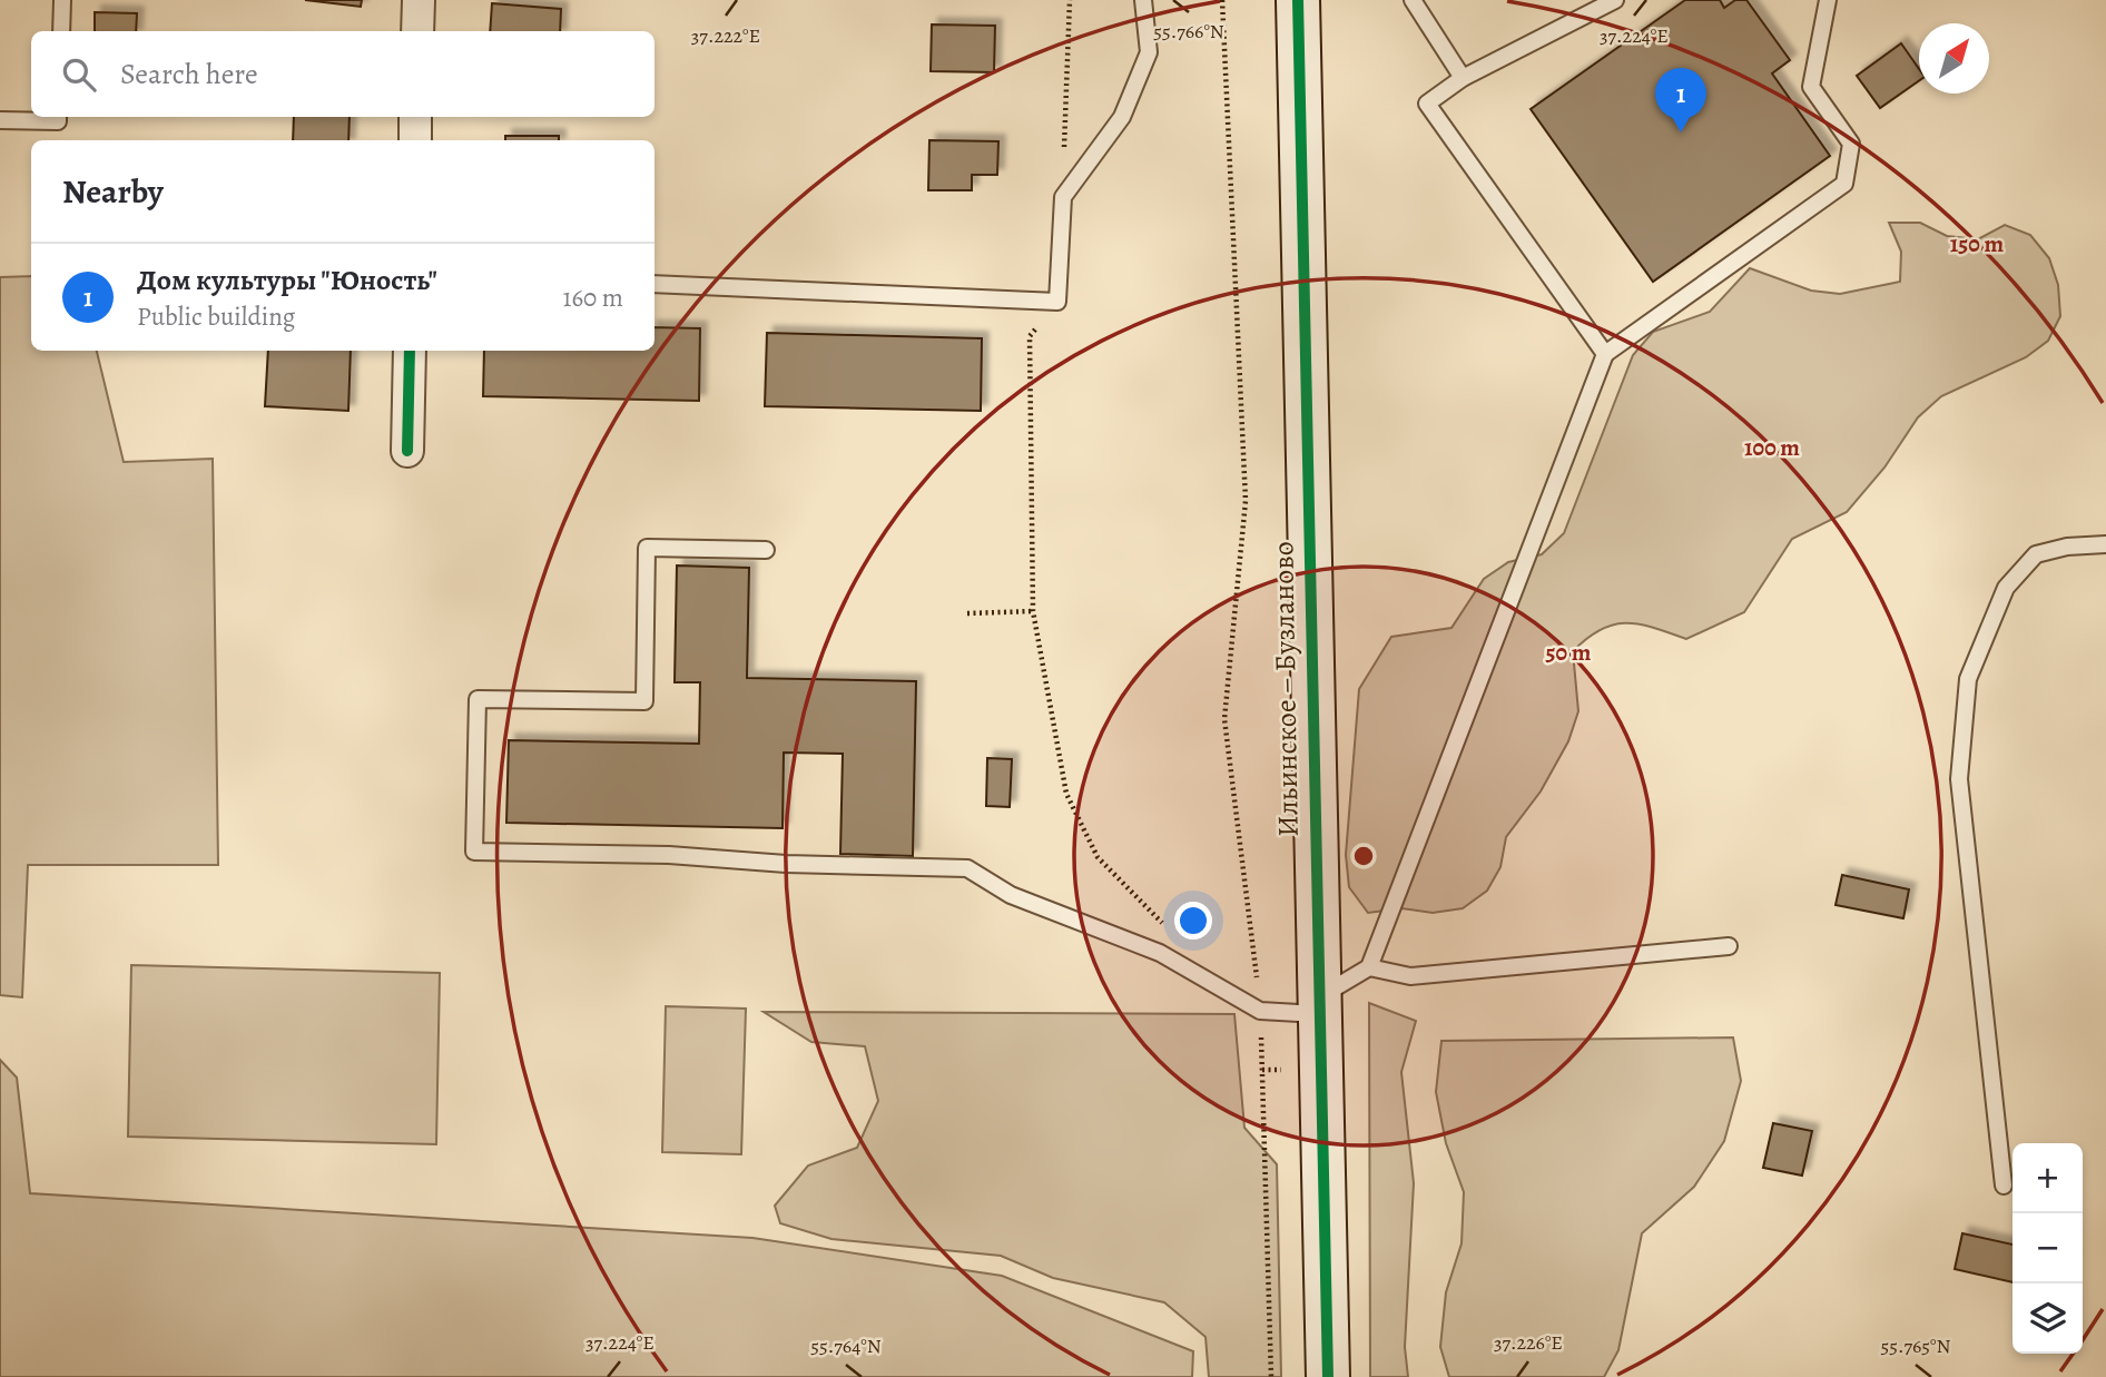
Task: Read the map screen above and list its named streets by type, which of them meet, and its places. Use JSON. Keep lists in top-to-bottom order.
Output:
{
  "streets": {
    "street": ["Ильинское – Бузланово"]
  },
  "north": "top right",
  "page": {
    "search": "Search here",
    "pins": "1",
    "heading": "Nearby",
    "list": [
      {
        "mark": "1",
        "name": "Дом культуры \"Юность\"",
        "note": "Public building",
        "value": "160 m"
      }
    ],
    "map_buttons": ["+", "−"]
  },
  "coordinates": [
    "55.766°N",
    "37.222°E",
    "37.224°E",
    "37.226°E",
    "55.764°N",
    "55.765°N"
  ],
  "rings": ["150 m", "100 m", "50 m"]
}
